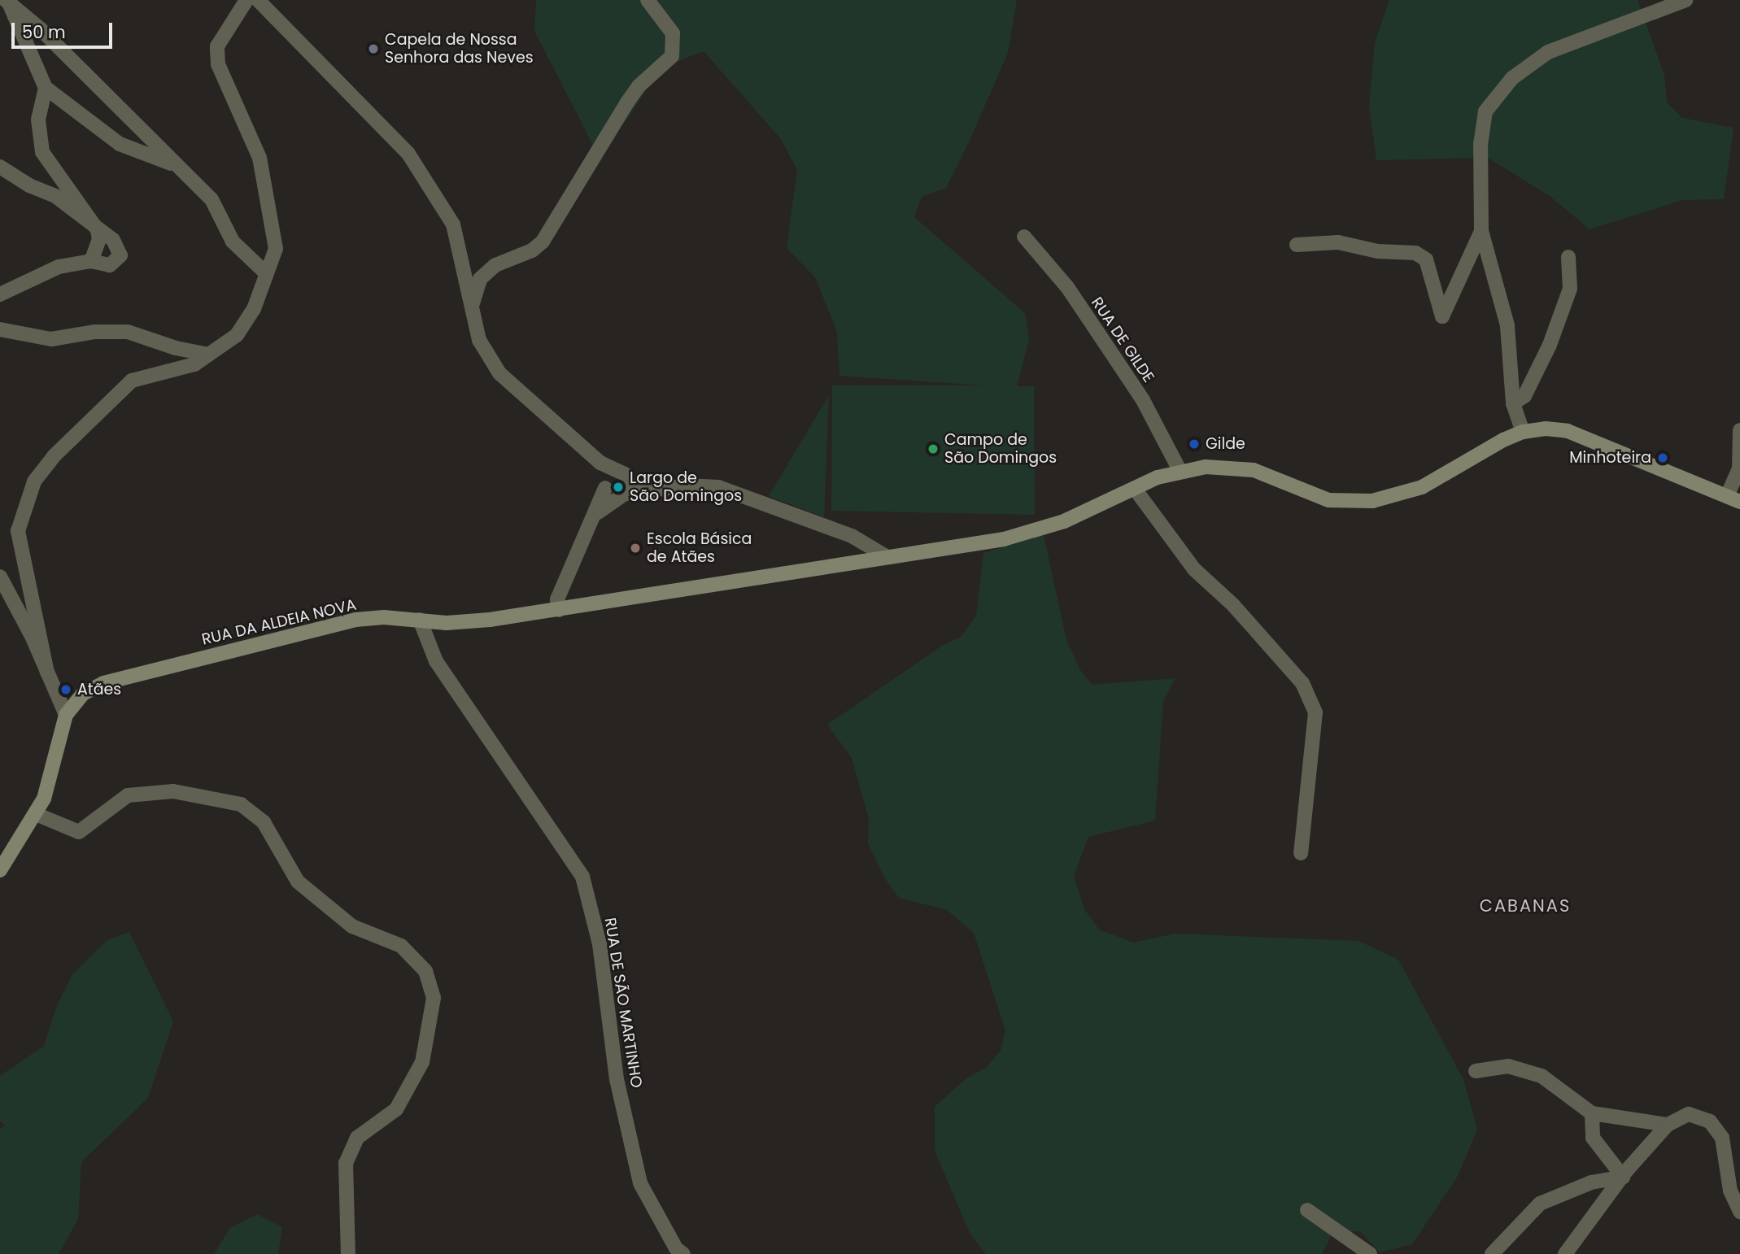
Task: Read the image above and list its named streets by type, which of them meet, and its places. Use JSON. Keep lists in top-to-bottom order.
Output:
{
  "streets": {
    "street": ["RUA DE GILDE", "RUA DA ALDEIA NOVA", "RUA DE SÃO MARTINHO"]
  },
  "crossings": [
    ["RUA DE GILDE", "RUA DA ALDEIA NOVA"],
    ["RUA DA ALDEIA NOVA", "RUA DE SÃO MARTINHO"]
  ],
  "districts": ["CABANAS"],
  "places": [
    "Capela de Nossa Senhora das Neves",
    "Gilde",
    "Campo de São Domingos",
    "Minhoteira",
    "Largo de São Domingos",
    "Escola Básica de Atães",
    "Atães"
  ],
  "scale_bar": "50 m"
}
